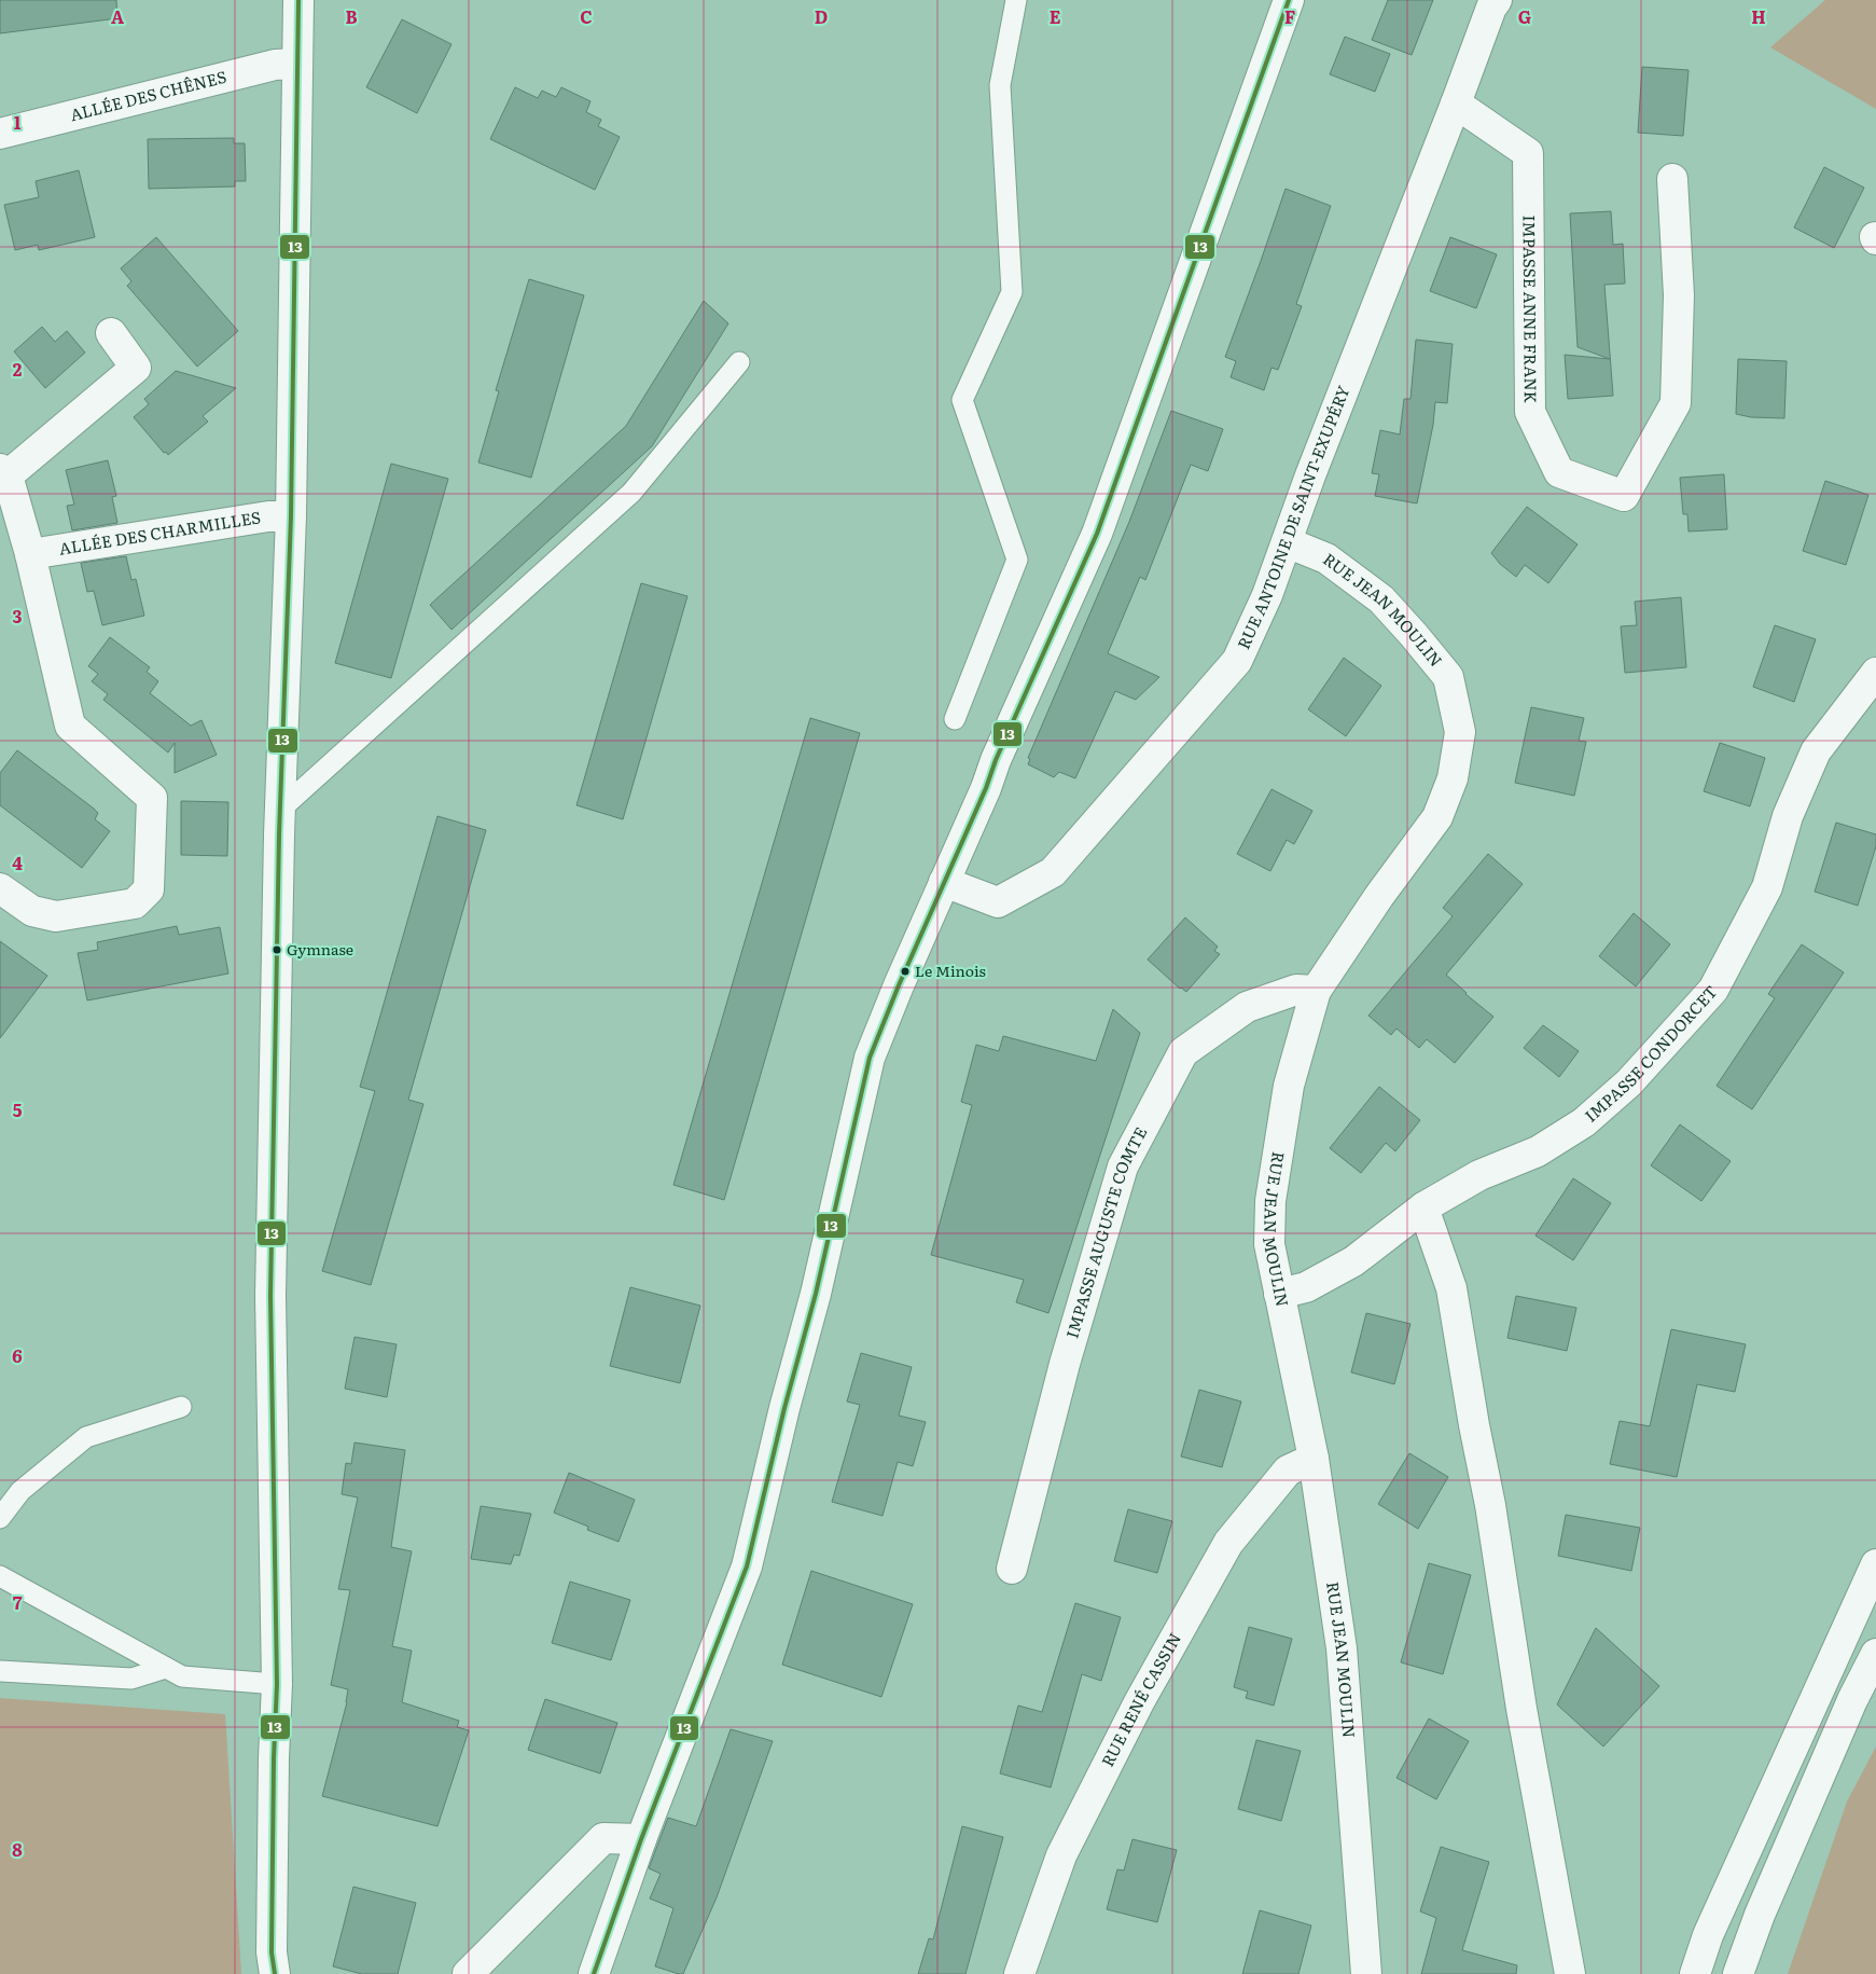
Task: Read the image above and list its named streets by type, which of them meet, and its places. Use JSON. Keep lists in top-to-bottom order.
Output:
{
  "streets": {
    "main road": [
      "ALLÉE DES CHÊNES",
      "IMPASSE ANNE FRANK",
      "RUE ANTOINE DE SAINT-EXUPÉRY",
      "ALLÉE DES CHARMILLES",
      "RUE JEAN MOULIN",
      "IMPASSE CONDORCET",
      "IMPASSE AUGUSTE COMTE",
      "RUE RENÉ CASSIN"
    ]
  },
  "crossings": [
    ["IMPASSE ANNE FRANK", "RUE ANTOINE DE SAINT-EXUPÉRY"],
    ["RUE ANTOINE DE SAINT-EXUPÉRY", "RUE JEAN MOULIN"],
    ["RUE JEAN MOULIN", "IMPASSE CONDORCET"],
    ["RUE JEAN MOULIN", "IMPASSE AUGUSTE COMTE"],
    ["RUE JEAN MOULIN", "RUE RENÉ CASSIN"]
  ],
  "places": ["Gymnase", "Le Minois"],
  "lines": ["transit line 13"],
  "grid": {
    "columns": [
      "A",
      "B",
      "C",
      "D",
      "E",
      "F",
      "G",
      "H"
    ],
    "rows": [
      "1",
      "2",
      "3",
      "4",
      "5",
      "6",
      "7",
      "8"
    ]
  }
}
